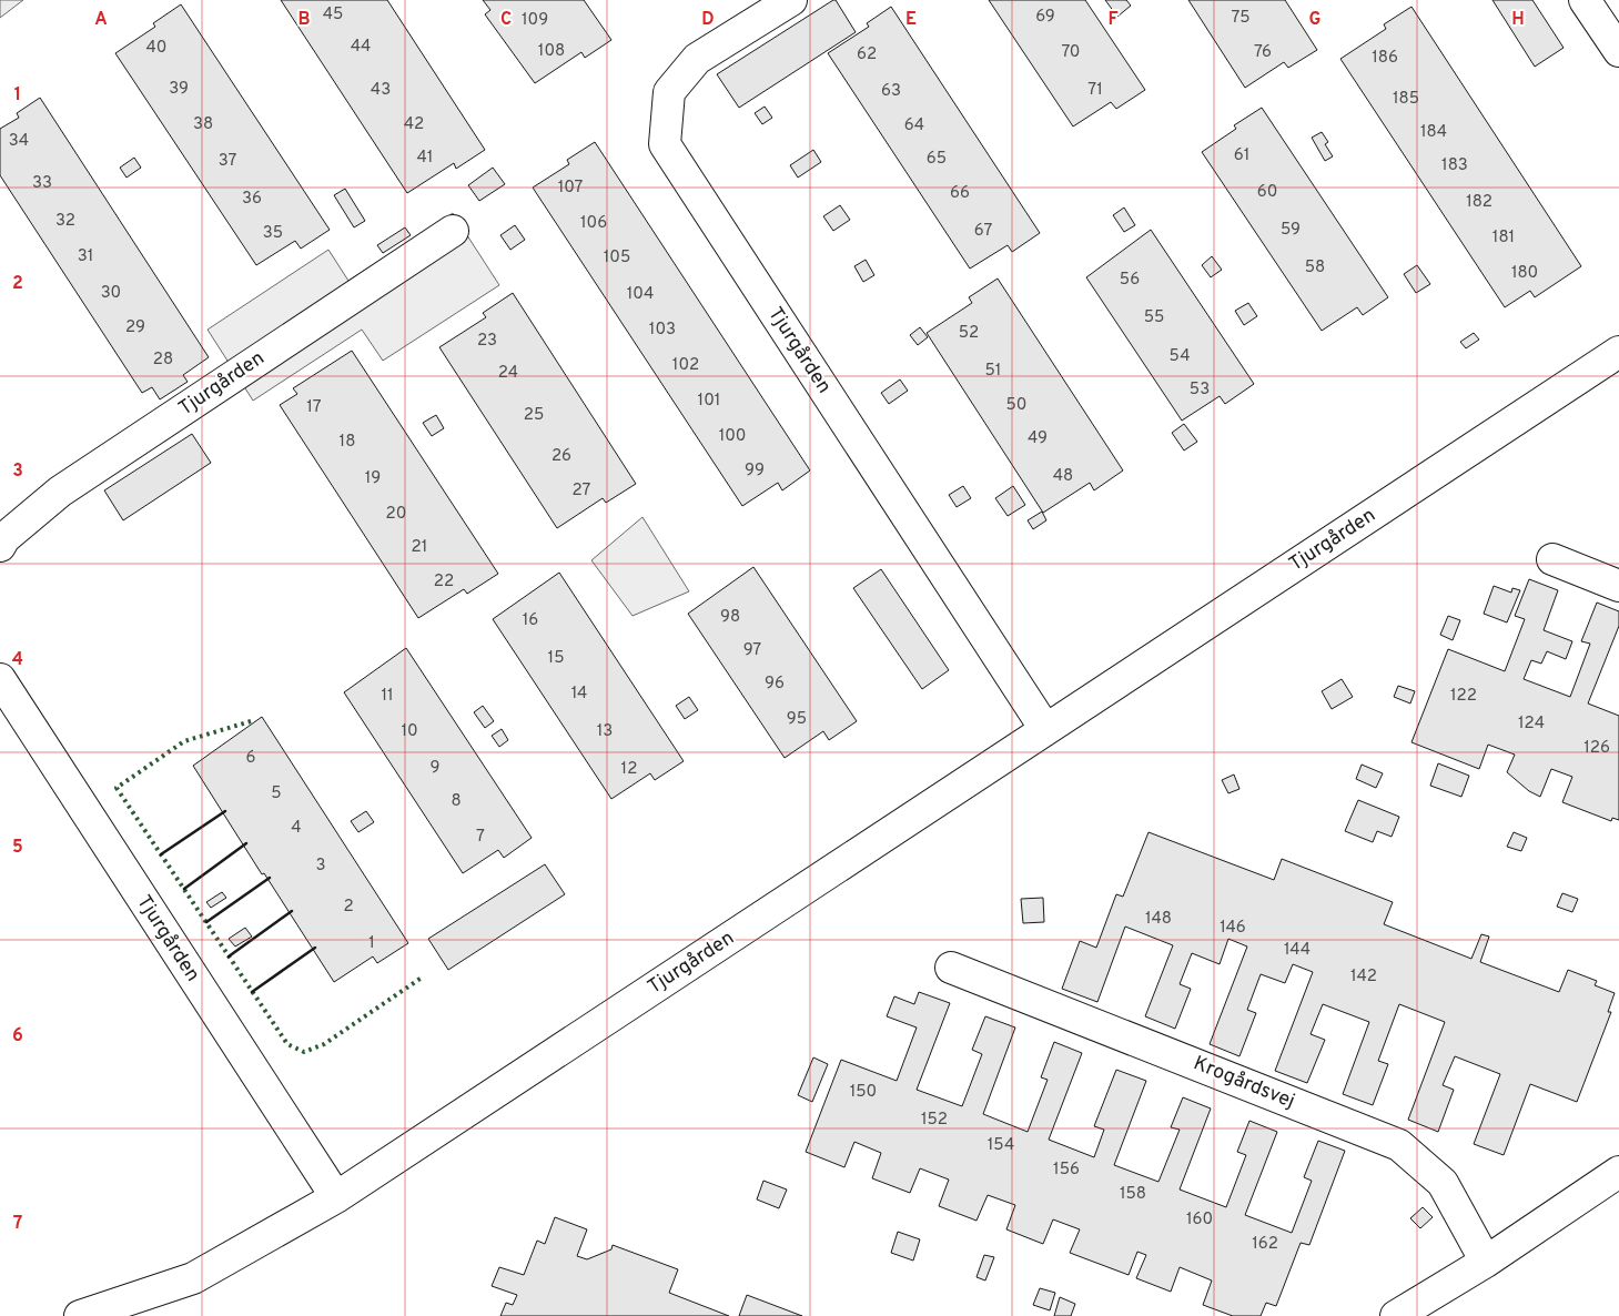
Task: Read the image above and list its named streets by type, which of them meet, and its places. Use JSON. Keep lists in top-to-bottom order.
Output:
{
  "streets": {
    "street": ["Tjurgården", "Krogårdsvej"]
  },
  "house_numbers": [
    "45",
    "69",
    "75",
    "109",
    "44",
    "40",
    "108",
    "70",
    "76",
    "62",
    "186",
    "39",
    "43",
    "71",
    "63",
    "185",
    "38",
    "42",
    "64",
    "184",
    "34",
    "61",
    "41",
    "65",
    "37",
    "183",
    "33",
    "107",
    "60",
    "66",
    "36",
    "182",
    "32",
    "106",
    "59",
    "67",
    "35",
    "181",
    "31",
    "105",
    "58",
    "180",
    "56",
    "30",
    "104",
    "55",
    "29",
    "103",
    "52",
    "23",
    "54",
    "28",
    "102",
    "51",
    "24",
    "53",
    "101",
    "50",
    "17",
    "25",
    "100",
    "49",
    "18",
    "26",
    "99",
    "48",
    "19",
    "27",
    "20",
    "21",
    "22",
    "98",
    "16",
    "97",
    "15",
    "96",
    "14",
    "11",
    "122",
    "95",
    "124",
    "10",
    "13",
    "126",
    "6",
    "9",
    "12",
    "5",
    "8",
    "4",
    "7",
    "3",
    "2",
    "148",
    "146",
    "1",
    "144",
    "142",
    "150",
    "152",
    "154",
    "156",
    "158",
    "160",
    "162"
  ],
  "grid": {
    "columns": [
      "A",
      "B",
      "C",
      "D",
      "E",
      "F",
      "G",
      "H"
    ],
    "rows": [
      "1",
      "2",
      "3",
      "4",
      "5",
      "6",
      "7"
    ]
  }
}
